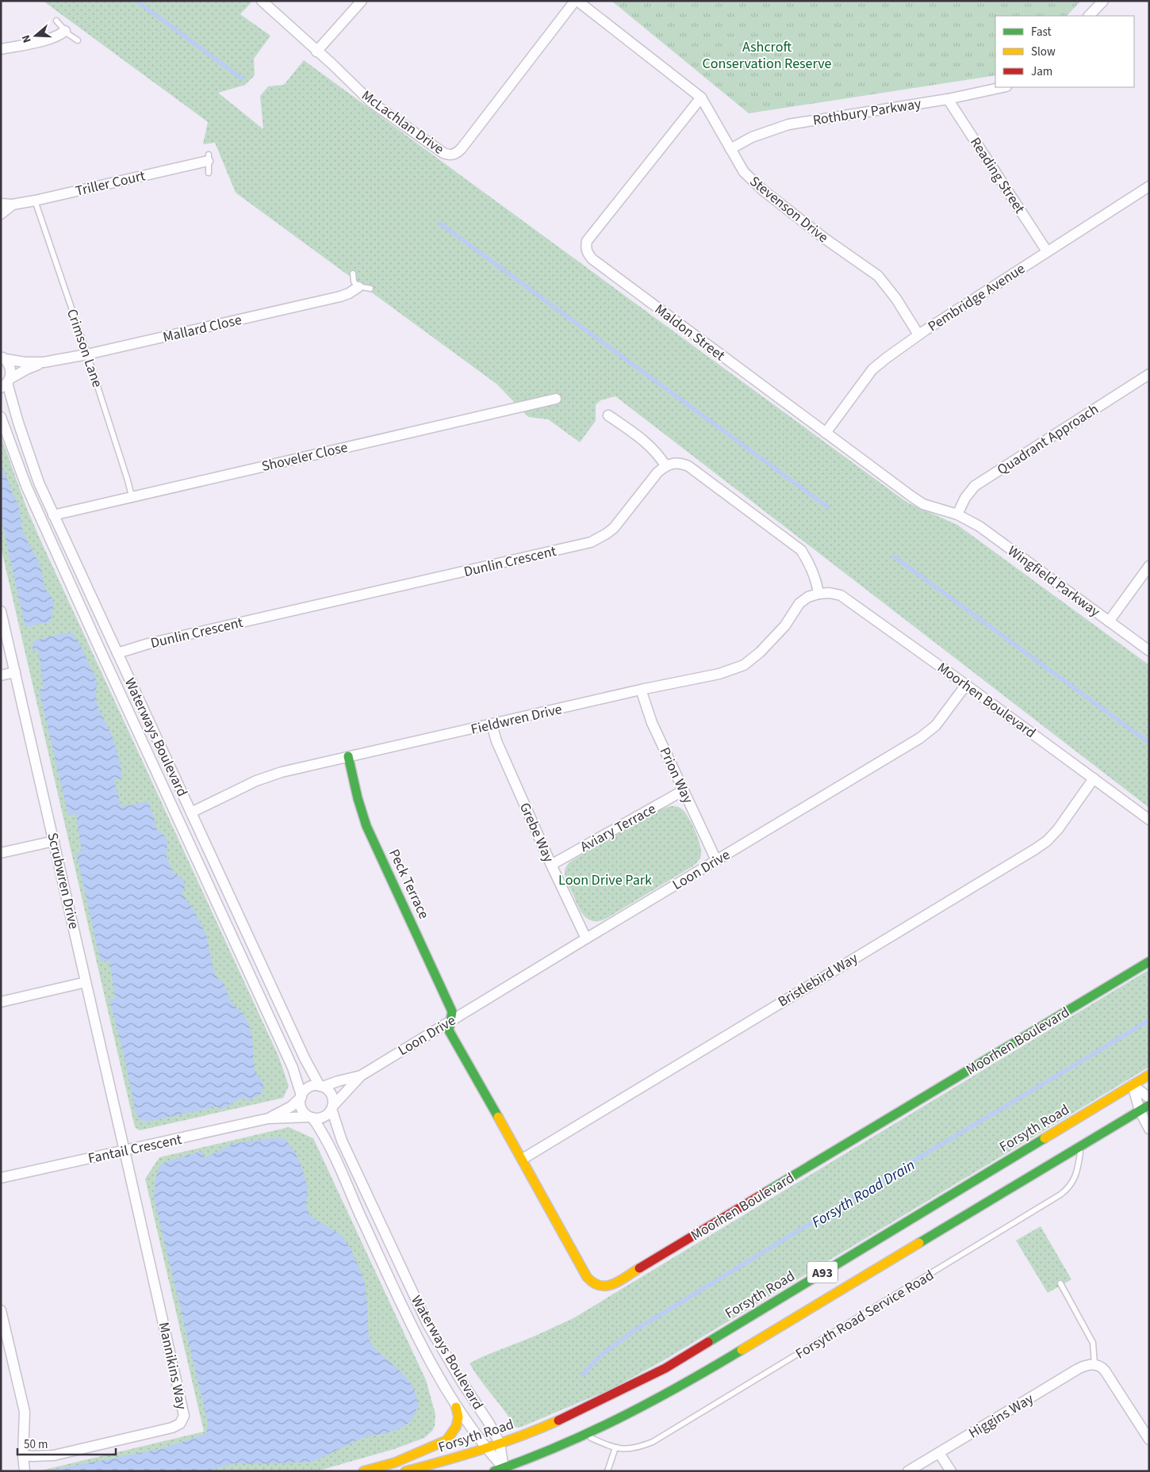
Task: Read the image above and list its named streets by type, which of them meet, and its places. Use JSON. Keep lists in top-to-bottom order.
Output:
{
  "streets": {
    "main road": [
      "Moorhen Boulevard",
      "Peck Terrace",
      "Forsyth Road",
      "A93"
    ],
    "street": [
      "Rothbury Parkway",
      "McLachlan Drive",
      "Reading Street",
      "Triller Court",
      "Stevenson Drive",
      "Pembridge Avenue",
      "Mallard Close",
      "Maldon Street",
      "Quadrant Approach",
      "Shoveler Close",
      "Dunlin Crescent",
      "Wingfield Parkway",
      "Fieldwren Drive",
      "Waterways Boulevard",
      "Prion Way",
      "Aviary Terrace",
      "Grebe Way",
      "Loon Drive",
      "Scrubwren Drive",
      "Bristlebird Way",
      "Fantail Crescent",
      "Mannikins Way",
      "Higgins Way"
    ],
    "lane": ["Crimson Lane", "Forsyth Road Service Road"]
  },
  "crossings": [
    ["Rothbury Parkway", "Reading Street"],
    ["Rothbury Parkway", "Stevenson Drive"],
    ["McLachlan Drive", "Stevenson Drive"],
    ["Reading Street", "Pembridge Avenue"],
    ["Triller Court", "Crimson Lane"],
    ["Stevenson Drive", "Pembridge Avenue"],
    ["Stevenson Drive", "Maldon Street"],
    ["Pembridge Avenue", "Maldon Street"],
    ["Mallard Close", "Crimson Lane"],
    ["Mallard Close", "Waterways Boulevard"],
    ["Maldon Street", "Quadrant Approach"],
    ["Maldon Street", "Wingfield Parkway"],
    ["Crimson Lane", "Shoveler Close"],
    ["Quadrant Approach", "Wingfield Parkway"],
    ["Shoveler Close", "Waterways Boulevard"],
    ["Dunlin Crescent", "Waterways Boulevard"],
    ["Moorhen Boulevard", "Fieldwren Drive"],
    ["Moorhen Boulevard", "Loon Drive"],
    ["Moorhen Boulevard", "Peck Terrace"],
    ["Moorhen Boulevard", "Bristlebird Way"],
    ["Fieldwren Drive", "Waterways Boulevard"],
    ["Fieldwren Drive", "Prion Way"],
    ["Fieldwren Drive", "Grebe Way"],
    ["Fieldwren Drive", "Peck Terrace"],
    ["Waterways Boulevard", "Loon Drive"],
    ["Waterways Boulevard", "Forsyth Road"],
    ["Waterways Boulevard", "Fantail Crescent"],
    ["Waterways Boulevard", "A93"],
    ["Prion Way", "Aviary Terrace"],
    ["Prion Way", "Loon Drive"],
    ["Aviary Terrace", "Grebe Way"],
    ["Grebe Way", "Loon Drive"],
    ["Loon Drive", "Peck Terrace"],
    ["Loon Drive", "Fantail Crescent"],
    ["Scrubwren Drive", "Fantail Crescent"],
    ["Scrubwren Drive", "Mannikins Way"],
    ["Fantail Crescent", "Mannikins Way"],
    ["A93", "Forsyth Road Service Road"]
  ],
  "water": ["Forsyth Road Drain"],
  "parks": ["Ashcroft Conservation Reserve", "Loon Drive Park"],
  "legend": ["Fast", "Slow", "Jam"],
  "scale_bar": "50 m",
  "north": "left"
}
